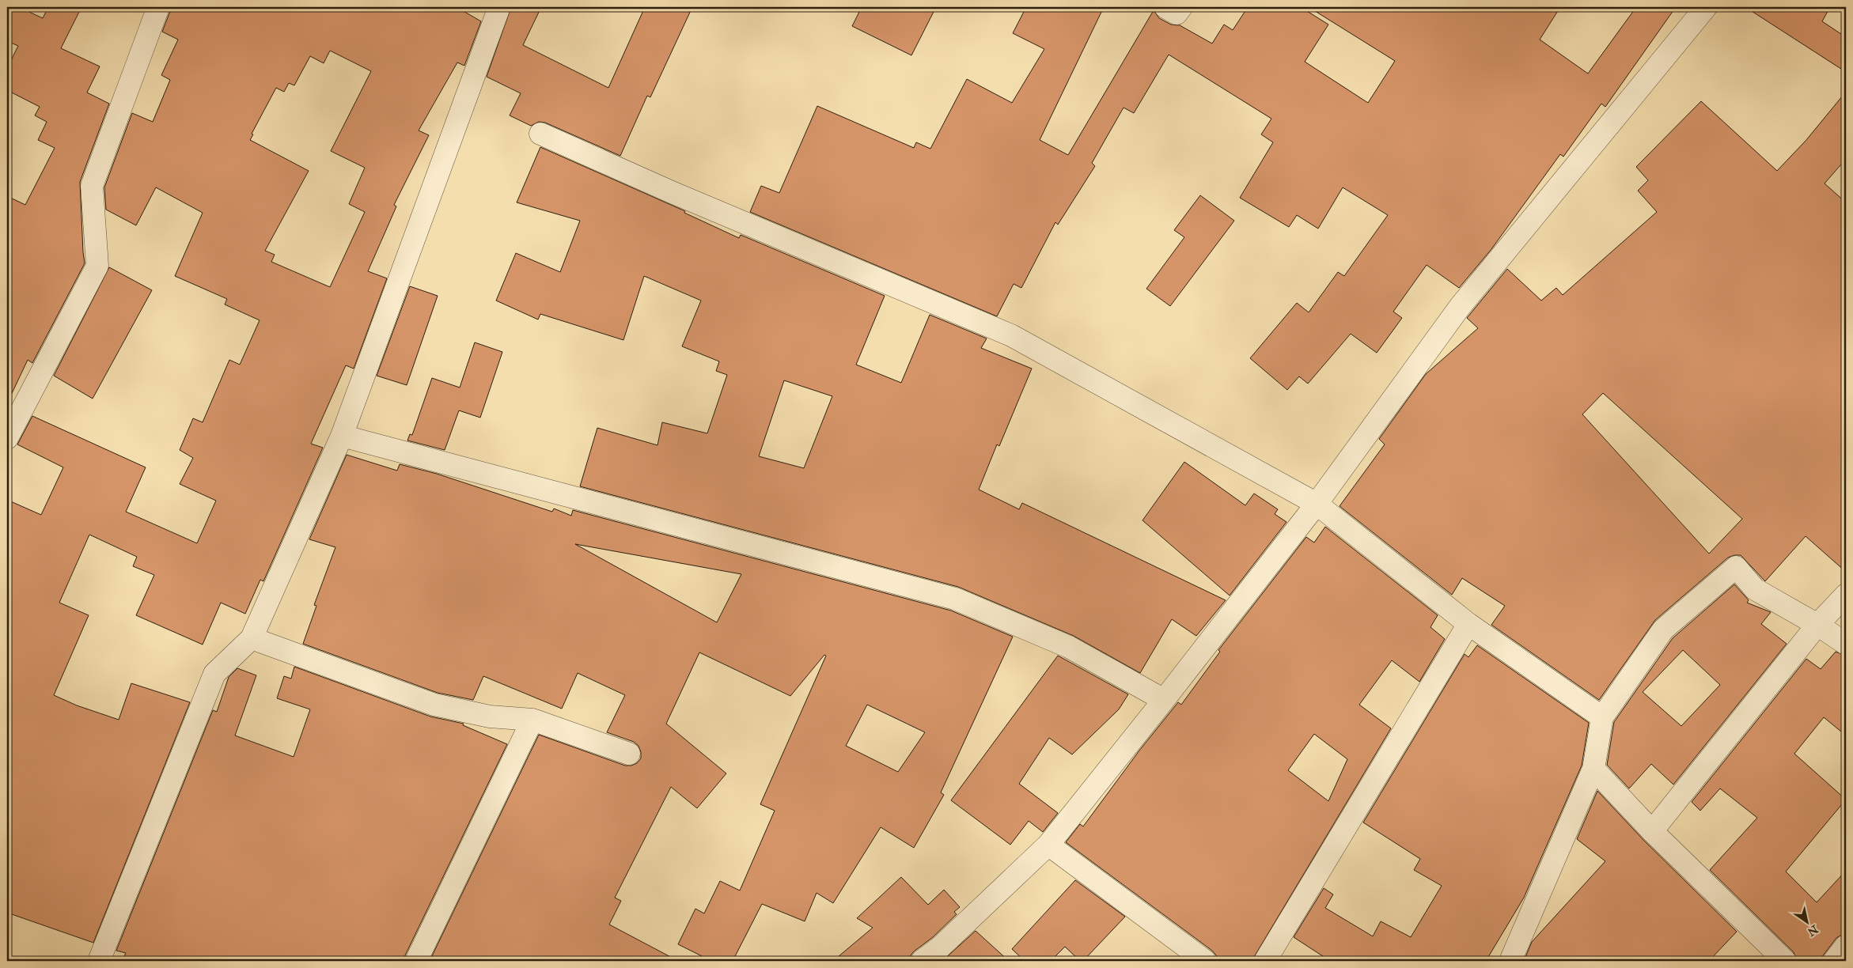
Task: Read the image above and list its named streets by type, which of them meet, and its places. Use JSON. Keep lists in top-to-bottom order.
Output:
{
  "north": "bottom right"
}
